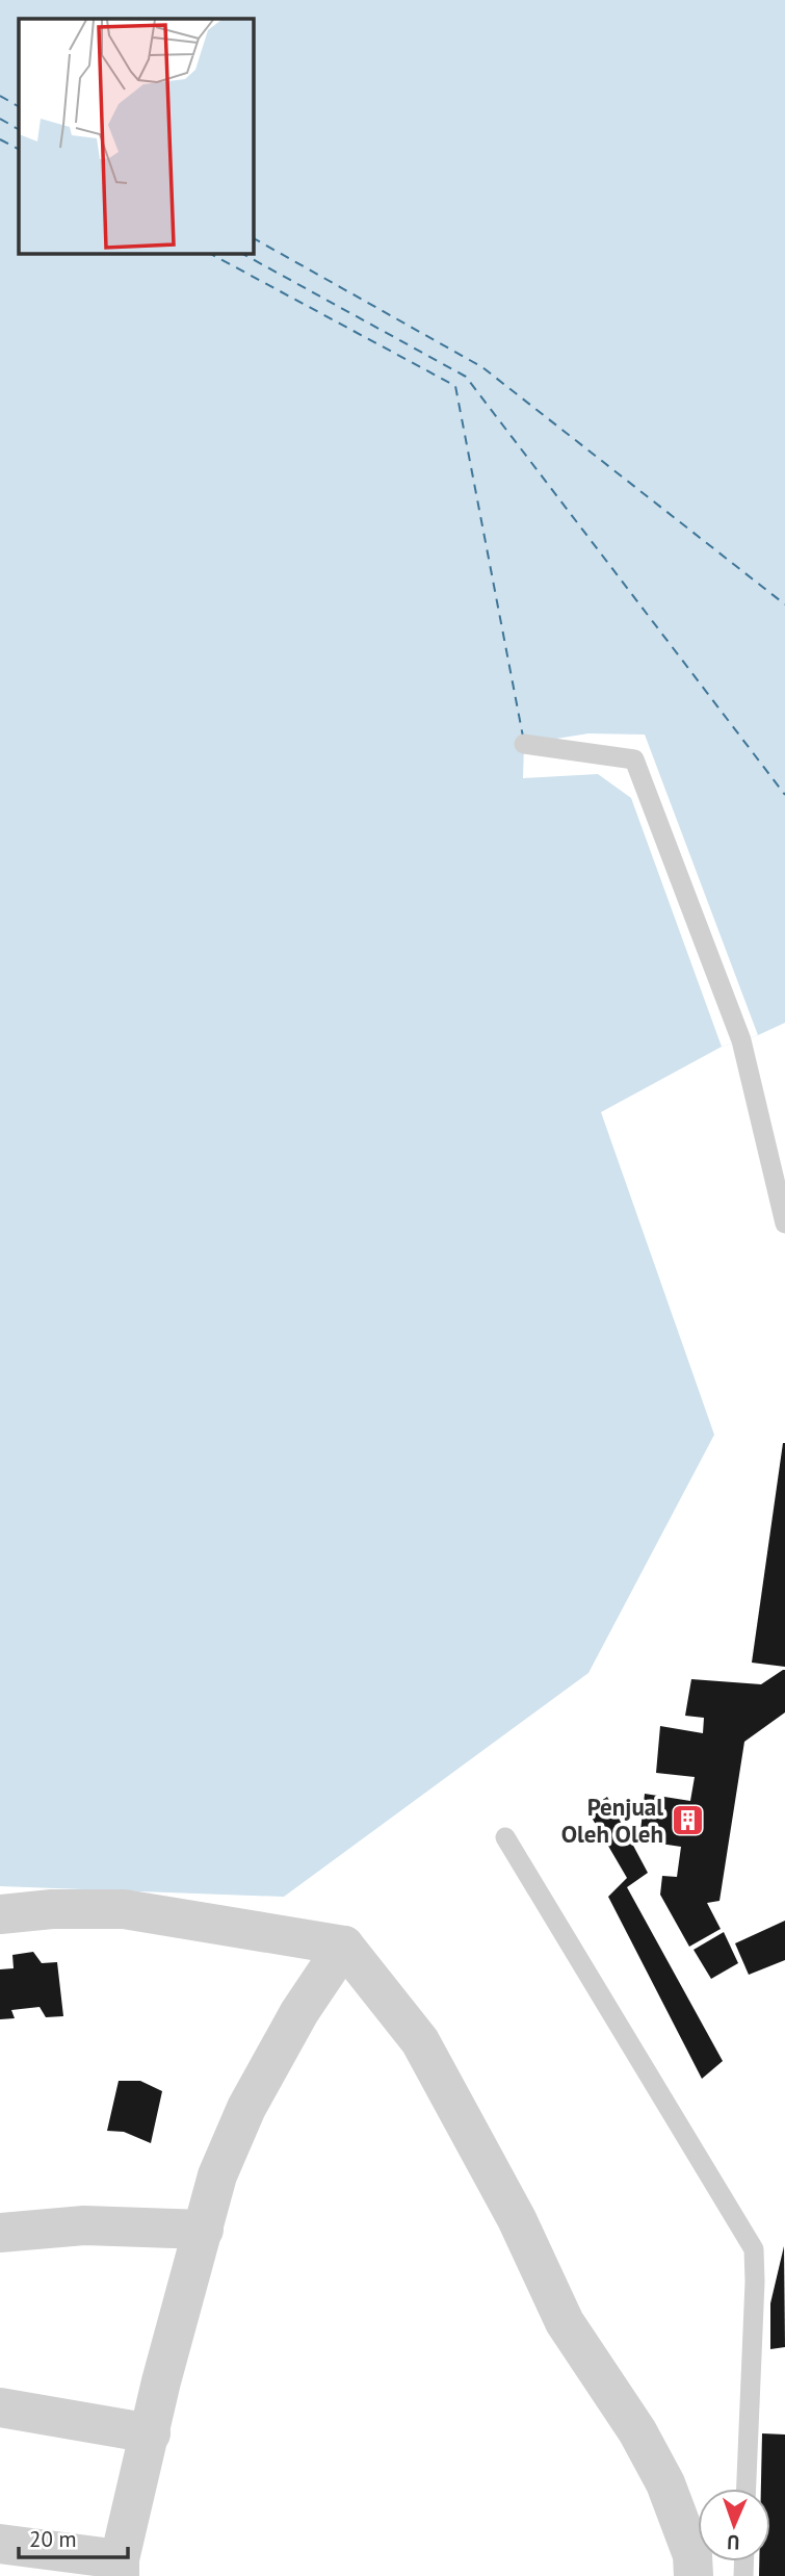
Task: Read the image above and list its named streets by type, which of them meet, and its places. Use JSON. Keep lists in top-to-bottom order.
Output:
{
  "places": {
    "building": ["Penjual Oleh Oleh"]
  },
  "scale_bar": "20 m",
  "north": "bottom"
}
